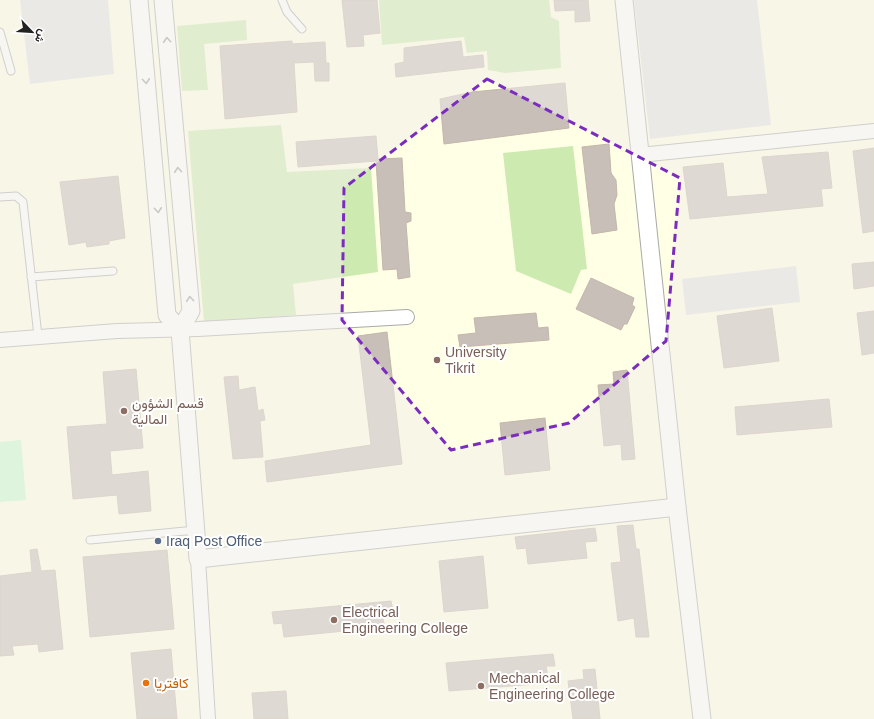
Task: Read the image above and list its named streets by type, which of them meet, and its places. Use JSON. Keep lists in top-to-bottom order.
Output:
{
  "places": [
    "University Tikrit",
    "قسم الشؤون المالية",
    "Iraq Post Office",
    "Electrical Engineering College",
    "كافتريا",
    "Mechanical Engineering College"
  ],
  "north": "bottom right"
}
